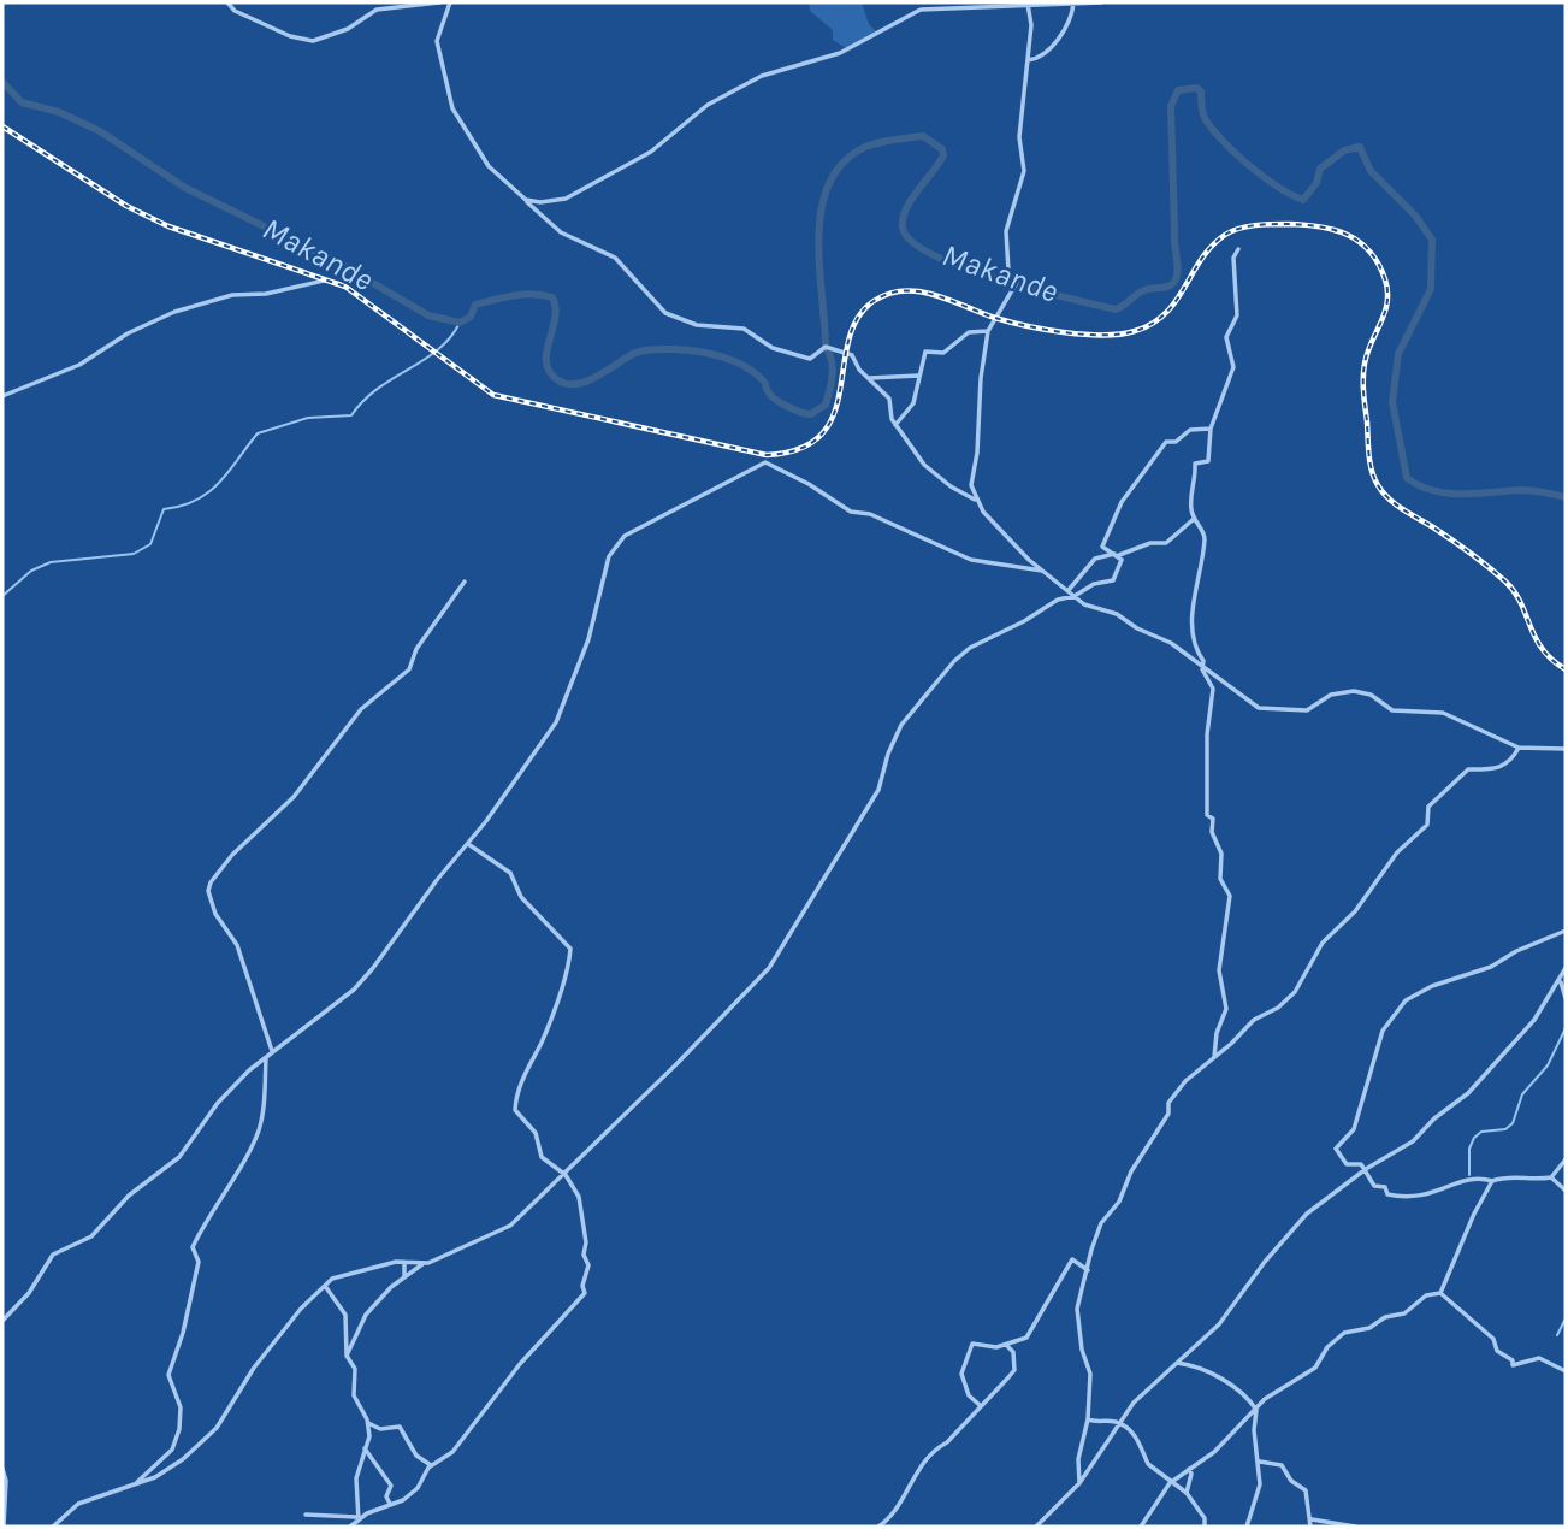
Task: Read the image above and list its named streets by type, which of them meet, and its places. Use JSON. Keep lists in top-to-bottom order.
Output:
{
  "water": ["Makande"]
}
